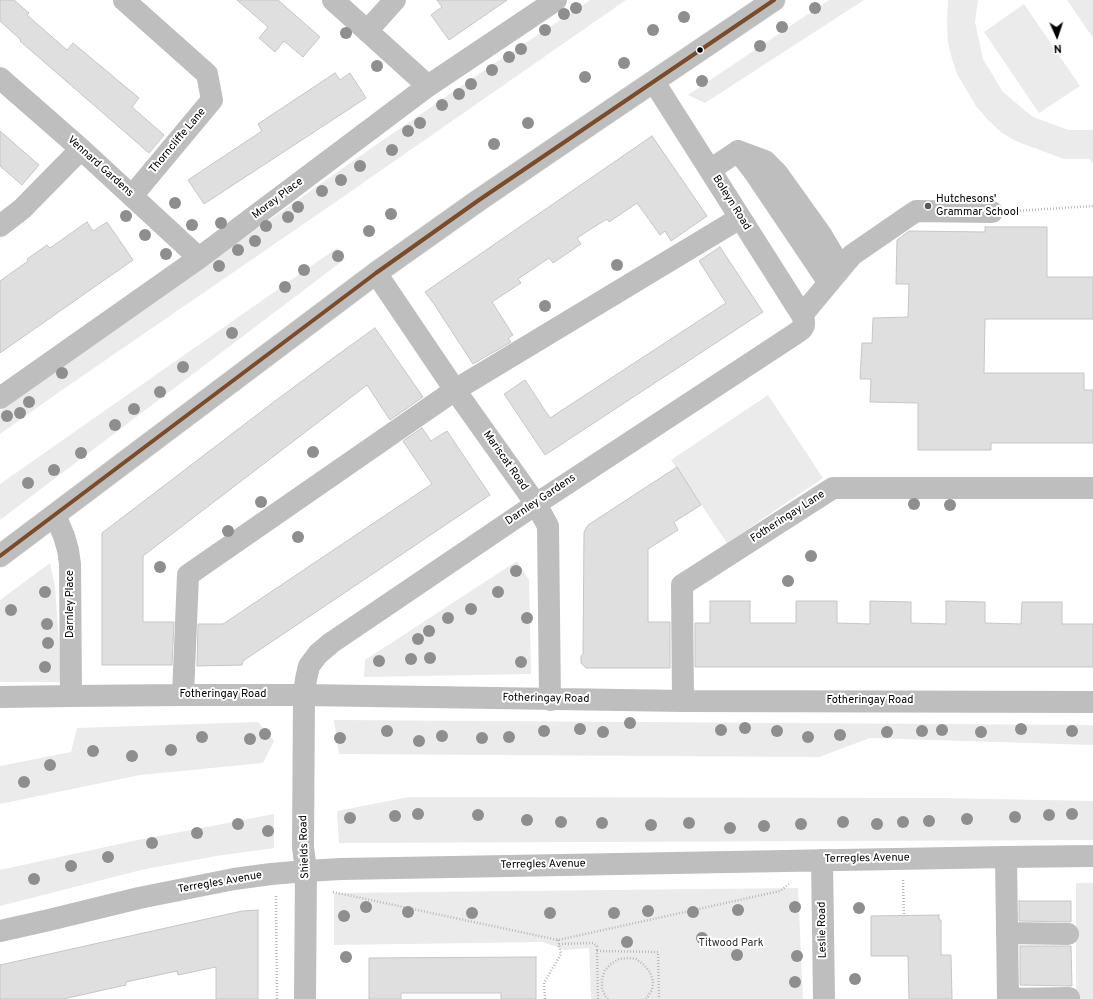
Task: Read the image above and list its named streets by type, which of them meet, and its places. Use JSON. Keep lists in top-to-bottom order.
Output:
{
  "streets": {
    "street": [
      "Thorncliffe Lane",
      "Vennard Gardens",
      "Moray Place",
      "Boleyn Road",
      "Mariscat Road",
      "Darnley Gardens",
      "Fotheringay Lane",
      "Darnley Place",
      "Fotheringay Road",
      "Shields Road",
      "Terregles Avenue",
      "Leslie Road"
    ]
  },
  "crossings": [
    ["Thorncliffe Lane", "Vennard Gardens"],
    ["Vennard Gardens", "Moray Place"],
    ["Boleyn Road", "Darnley Gardens"],
    ["Mariscat Road", "Darnley Gardens"],
    ["Mariscat Road", "Fotheringay Road"],
    ["Darnley Gardens", "Fotheringay Road"],
    ["Darnley Gardens", "Shields Road"],
    ["Fotheringay Lane", "Fotheringay Road"],
    ["Darnley Place", "Fotheringay Road"],
    ["Fotheringay Road", "Shields Road"],
    ["Shields Road", "Terregles Avenue"],
    ["Terregles Avenue", "Leslie Road"]
  ],
  "parks": ["Titwood Park"],
  "places": ["Hutchesons' Grammar School"],
  "north": "bottom"
}
